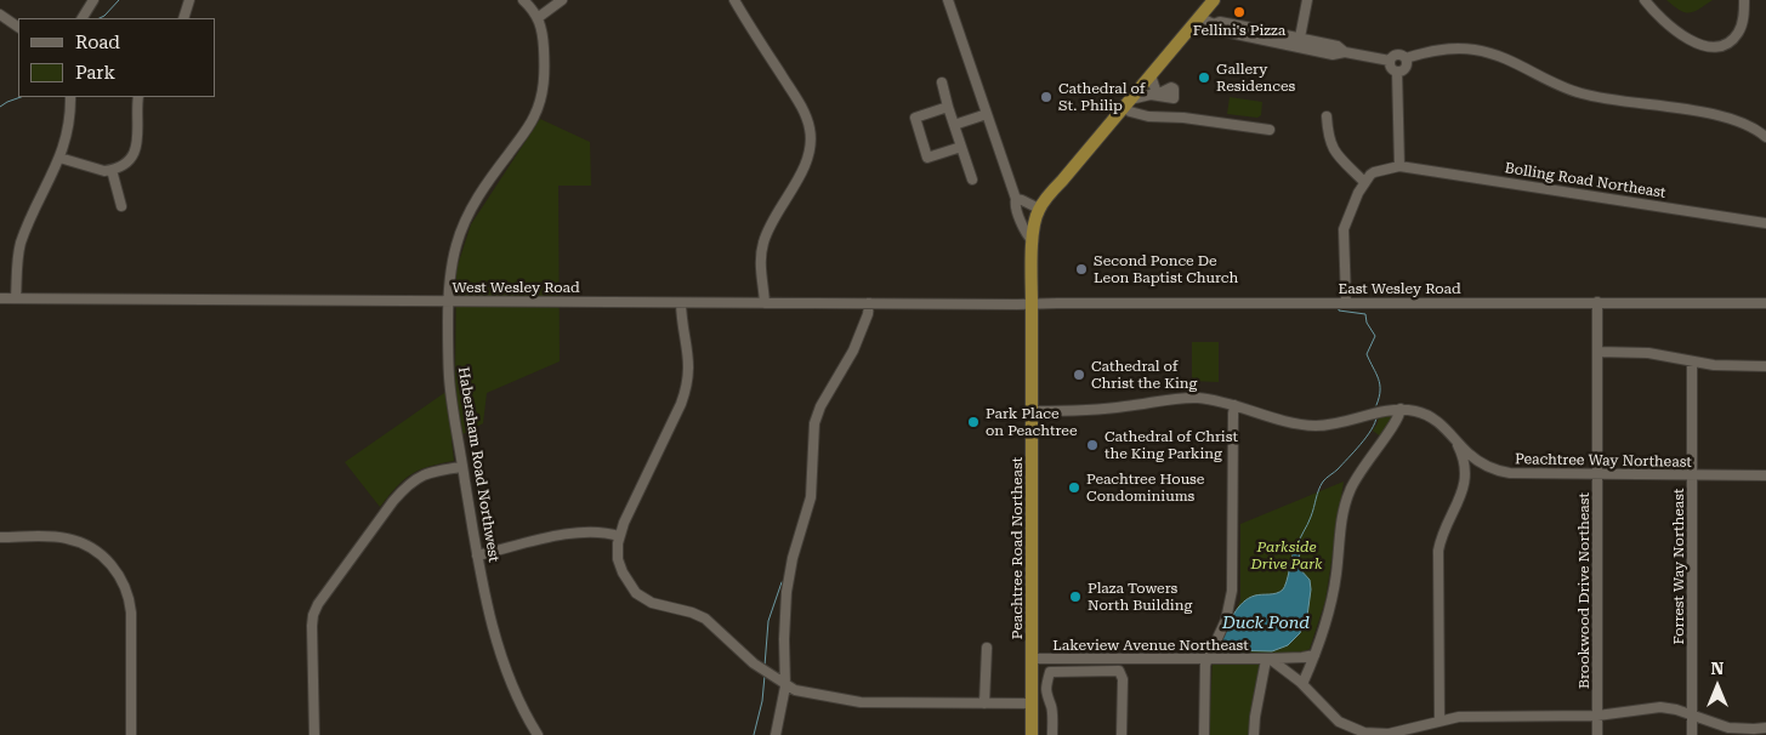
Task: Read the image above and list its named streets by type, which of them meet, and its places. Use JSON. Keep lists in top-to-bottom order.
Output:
{
  "streets": {
    "highway": ["Peachtree Road Northeast"],
    "street": [
      "Bolling Road Northeast",
      "West Wesley Road",
      "East Wesley Road",
      "Peachtree Way Northeast",
      "Habersham Road Northwest",
      "Forrest Way Northeast",
      "Brookwood Drive Northeast",
      "Lakeview Avenue Northeast"
    ]
  },
  "crossings": [
    ["West Wesley Road", "East Wesley Road"],
    ["West Wesley Road", "Habersham Road Northwest"],
    ["West Wesley Road", "Peachtree Road Northeast"],
    ["East Wesley Road", "Peachtree Road Northeast"],
    ["East Wesley Road", "Brookwood Drive Northeast"],
    ["Peachtree Way Northeast", "Peachtree Road Northeast"],
    ["Peachtree Way Northeast", "Forrest Way Northeast"],
    ["Peachtree Way Northeast", "Brookwood Drive Northeast"],
    ["Peachtree Road Northeast", "Lakeview Avenue Northeast"],
    ["Forrest Way Northeast", "Lakeview Avenue Northeast"],
    ["Brookwood Drive Northeast", "Lakeview Avenue Northeast"]
  ],
  "water": ["Duck Pond"],
  "parks": ["Parkside Drive Park"],
  "places": [
    "Fellini's Pizza",
    "Gallery Residences",
    "Cathedral of St. Philip",
    "Second Ponce De Leon Baptist Church",
    "Cathedral of Christ the King",
    "Park Place on Peachtree",
    "Cathedral of Christ the King Parking",
    "Peachtree House Condominiums",
    "Plaza Towers North Building"
  ],
  "legend": ["Road", "Park"],
  "north": "top"
}
